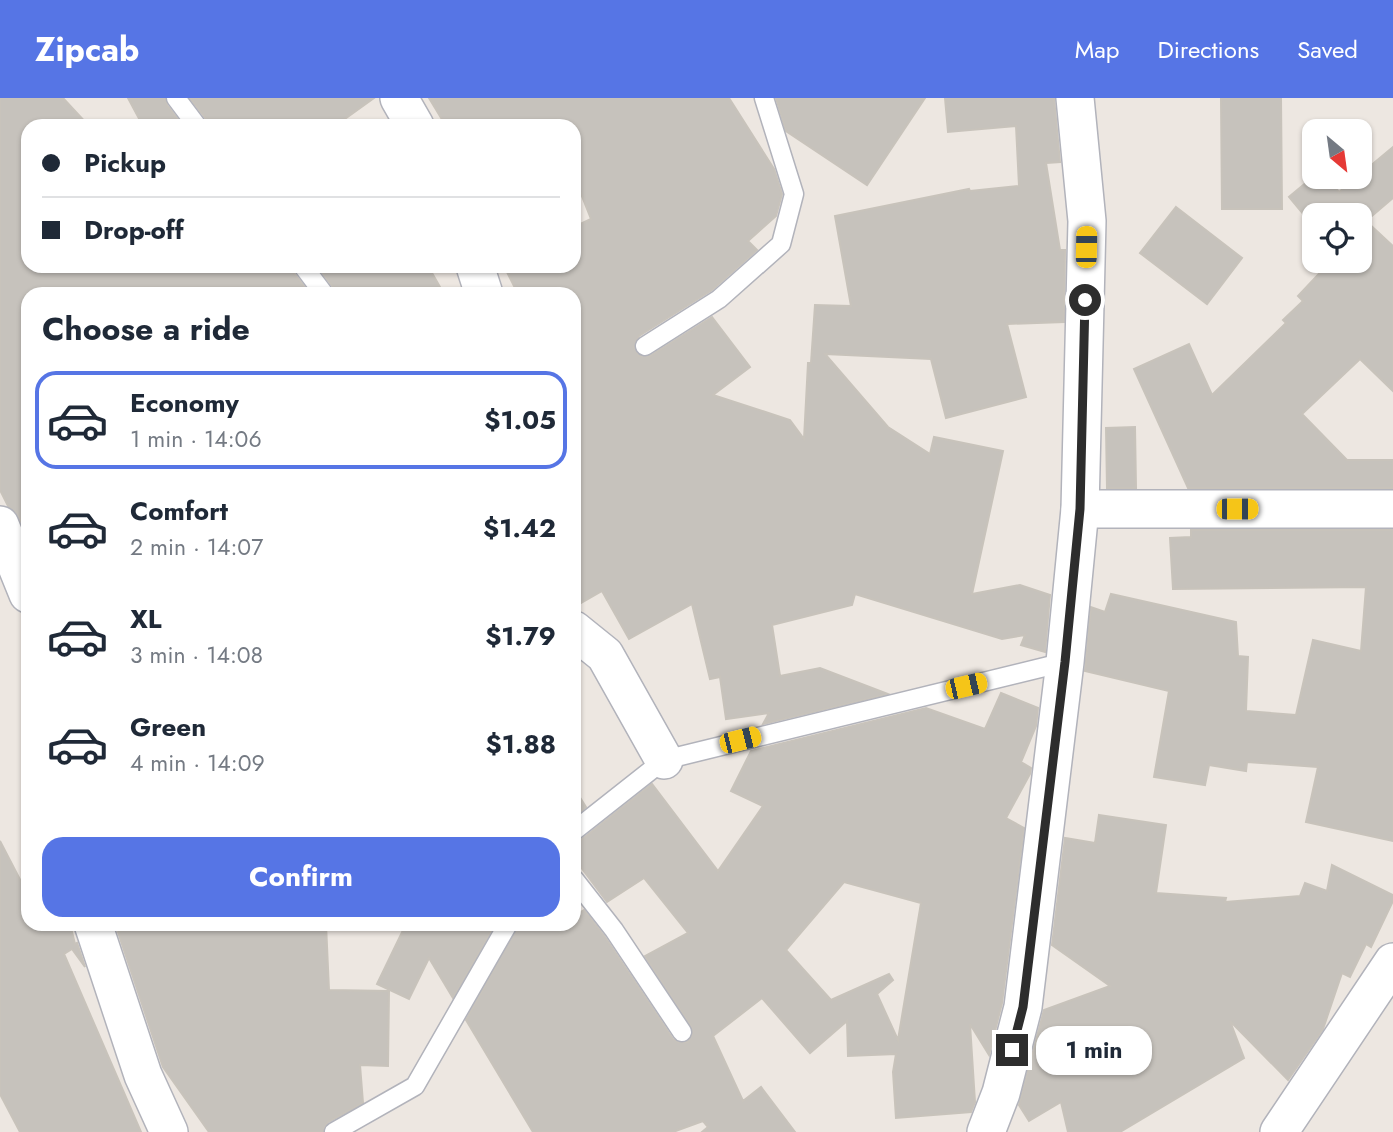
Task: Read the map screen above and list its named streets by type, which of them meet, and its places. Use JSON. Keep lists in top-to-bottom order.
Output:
{
  "north": "bottom right",
  "page": {
    "header": "Zipcab",
    "nav": ["Map", "Directions", "Saved"],
    "banner": ["Pickup", "Drop-off"],
    "heading": "Choose a ride",
    "list": [
      {
        "name": "Economy",
        "note": "1 min · 14:06",
        "value": "$1.05"
      },
      {
        "name": "Comfort",
        "note": "2 min · 14:07",
        "value": "$1.42"
      },
      {
        "name": "XL",
        "note": "3 min · 14:08",
        "value": "$1.79"
      },
      {
        "name": "Green",
        "note": "4 min · 14:09",
        "value": "$1.88"
      }
    ],
    "buttons": "Confirm",
    "bubble": "1 min"
  }
}
